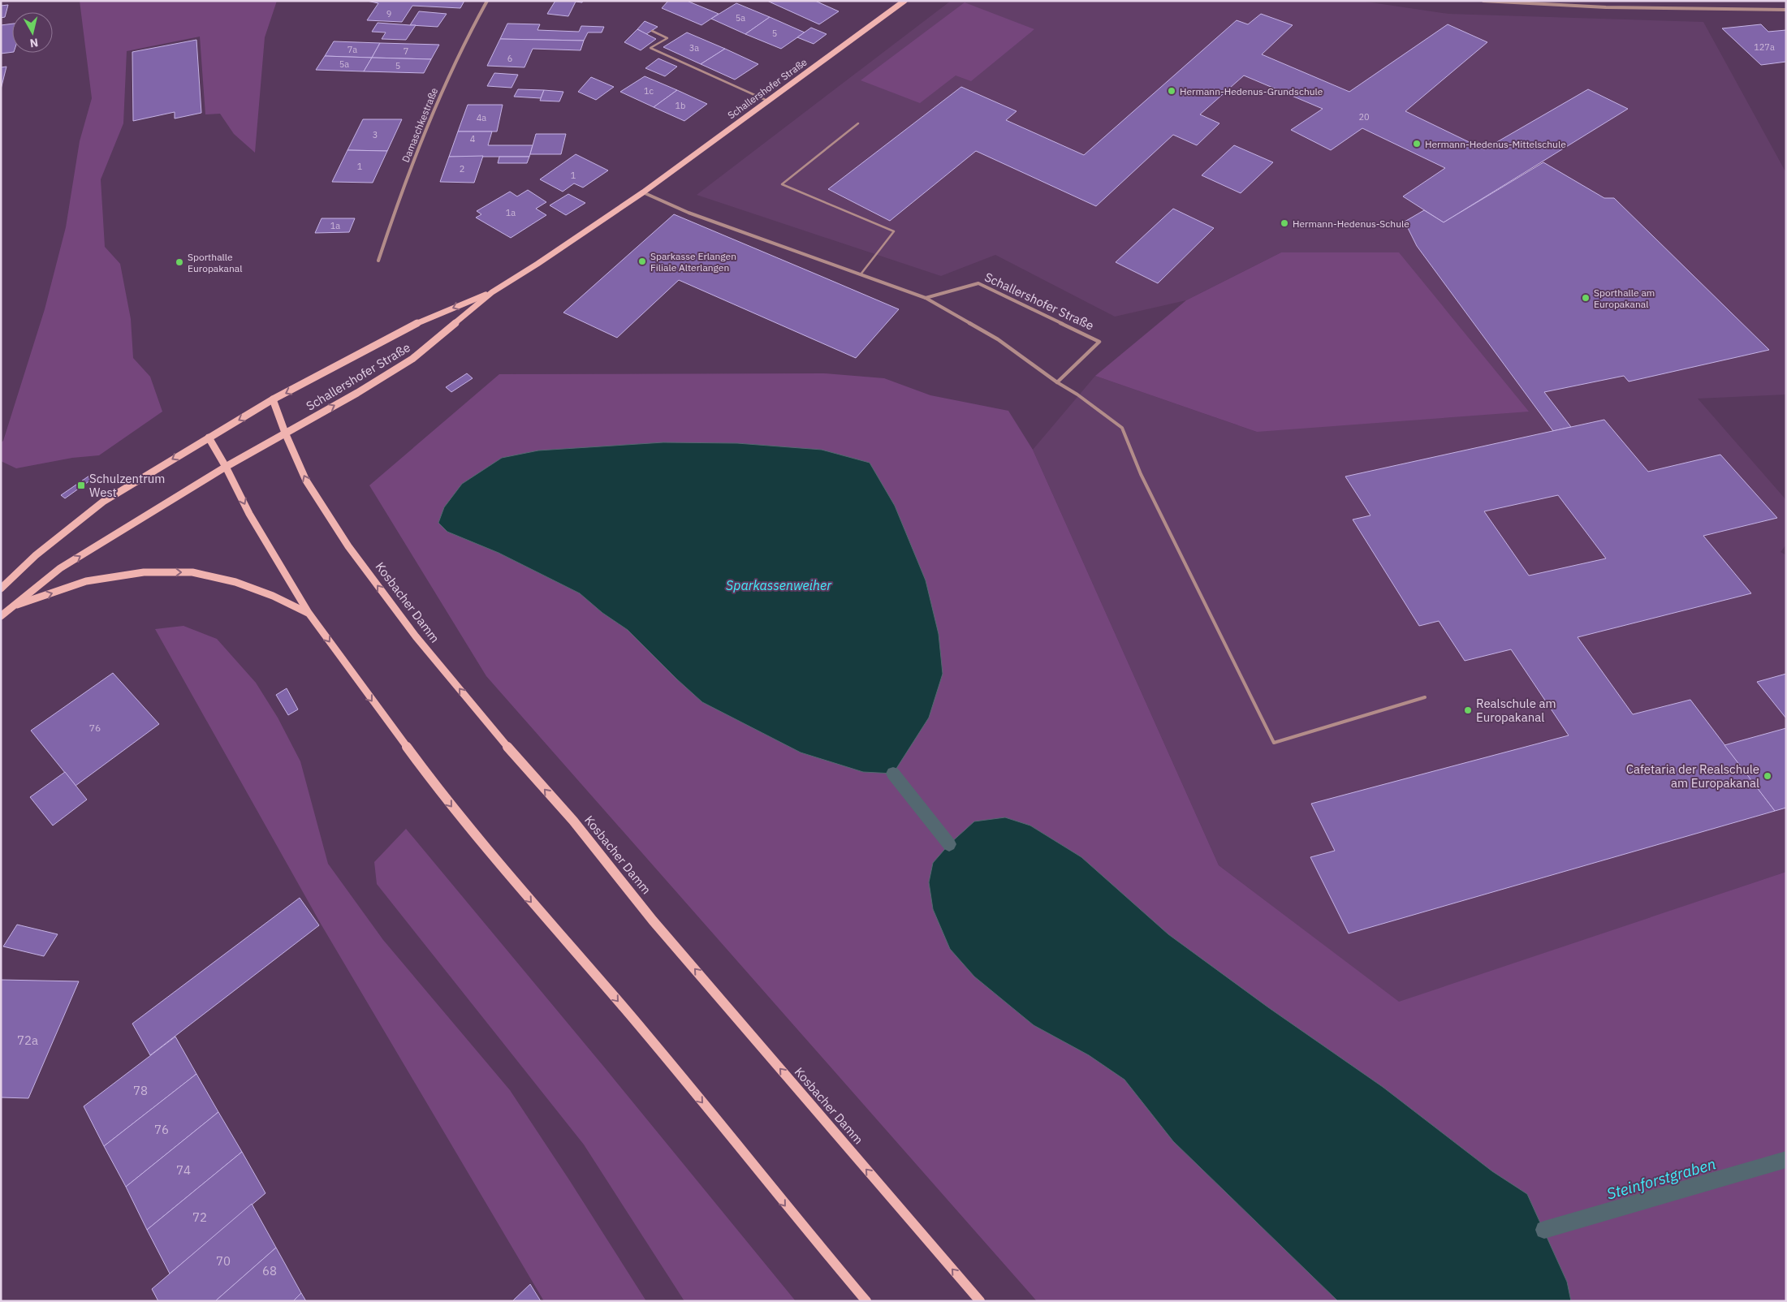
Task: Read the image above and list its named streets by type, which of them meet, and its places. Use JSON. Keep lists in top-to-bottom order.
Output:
{
  "streets": {
    "street": ["Schallershofer Straße", "Damaschkestraße", "Kosbacher Damm"]
  },
  "crossings": [
    ["Schallershofer Straße", "Kosbacher Damm"]
  ],
  "one_way": ["Kosbacher Damm"],
  "water": ["Sparkassenweiher", "Steinforstgraben"],
  "places": {
    "other": [
      "Hermann-Hedenus-Grundschule",
      "Hermann-Hedenus-Mittelschule",
      "Hermann-Hedenus-Schule",
      "Sparkasse Erlangen Filiale Alterlangen",
      "Sporthalle Europakanal",
      "Sporthalle am Europakanal",
      "Realschule am Europakanal",
      "Cafetaria der Realschule am Europakanal"
    ],
    "transit": ["Schulzentrum West"]
  },
  "house_numbers": [
    "9",
    "5a",
    "5",
    "127a",
    "3a",
    "7a",
    "7",
    "6",
    "5a",
    "5",
    "1c",
    "1b",
    "20",
    "4a",
    "3",
    "4",
    "1",
    "2",
    "1",
    "1a",
    "1a",
    "76",
    "72a",
    "78",
    "76",
    "74",
    "72",
    "70",
    "68"
  ],
  "north": "bottom"
}
